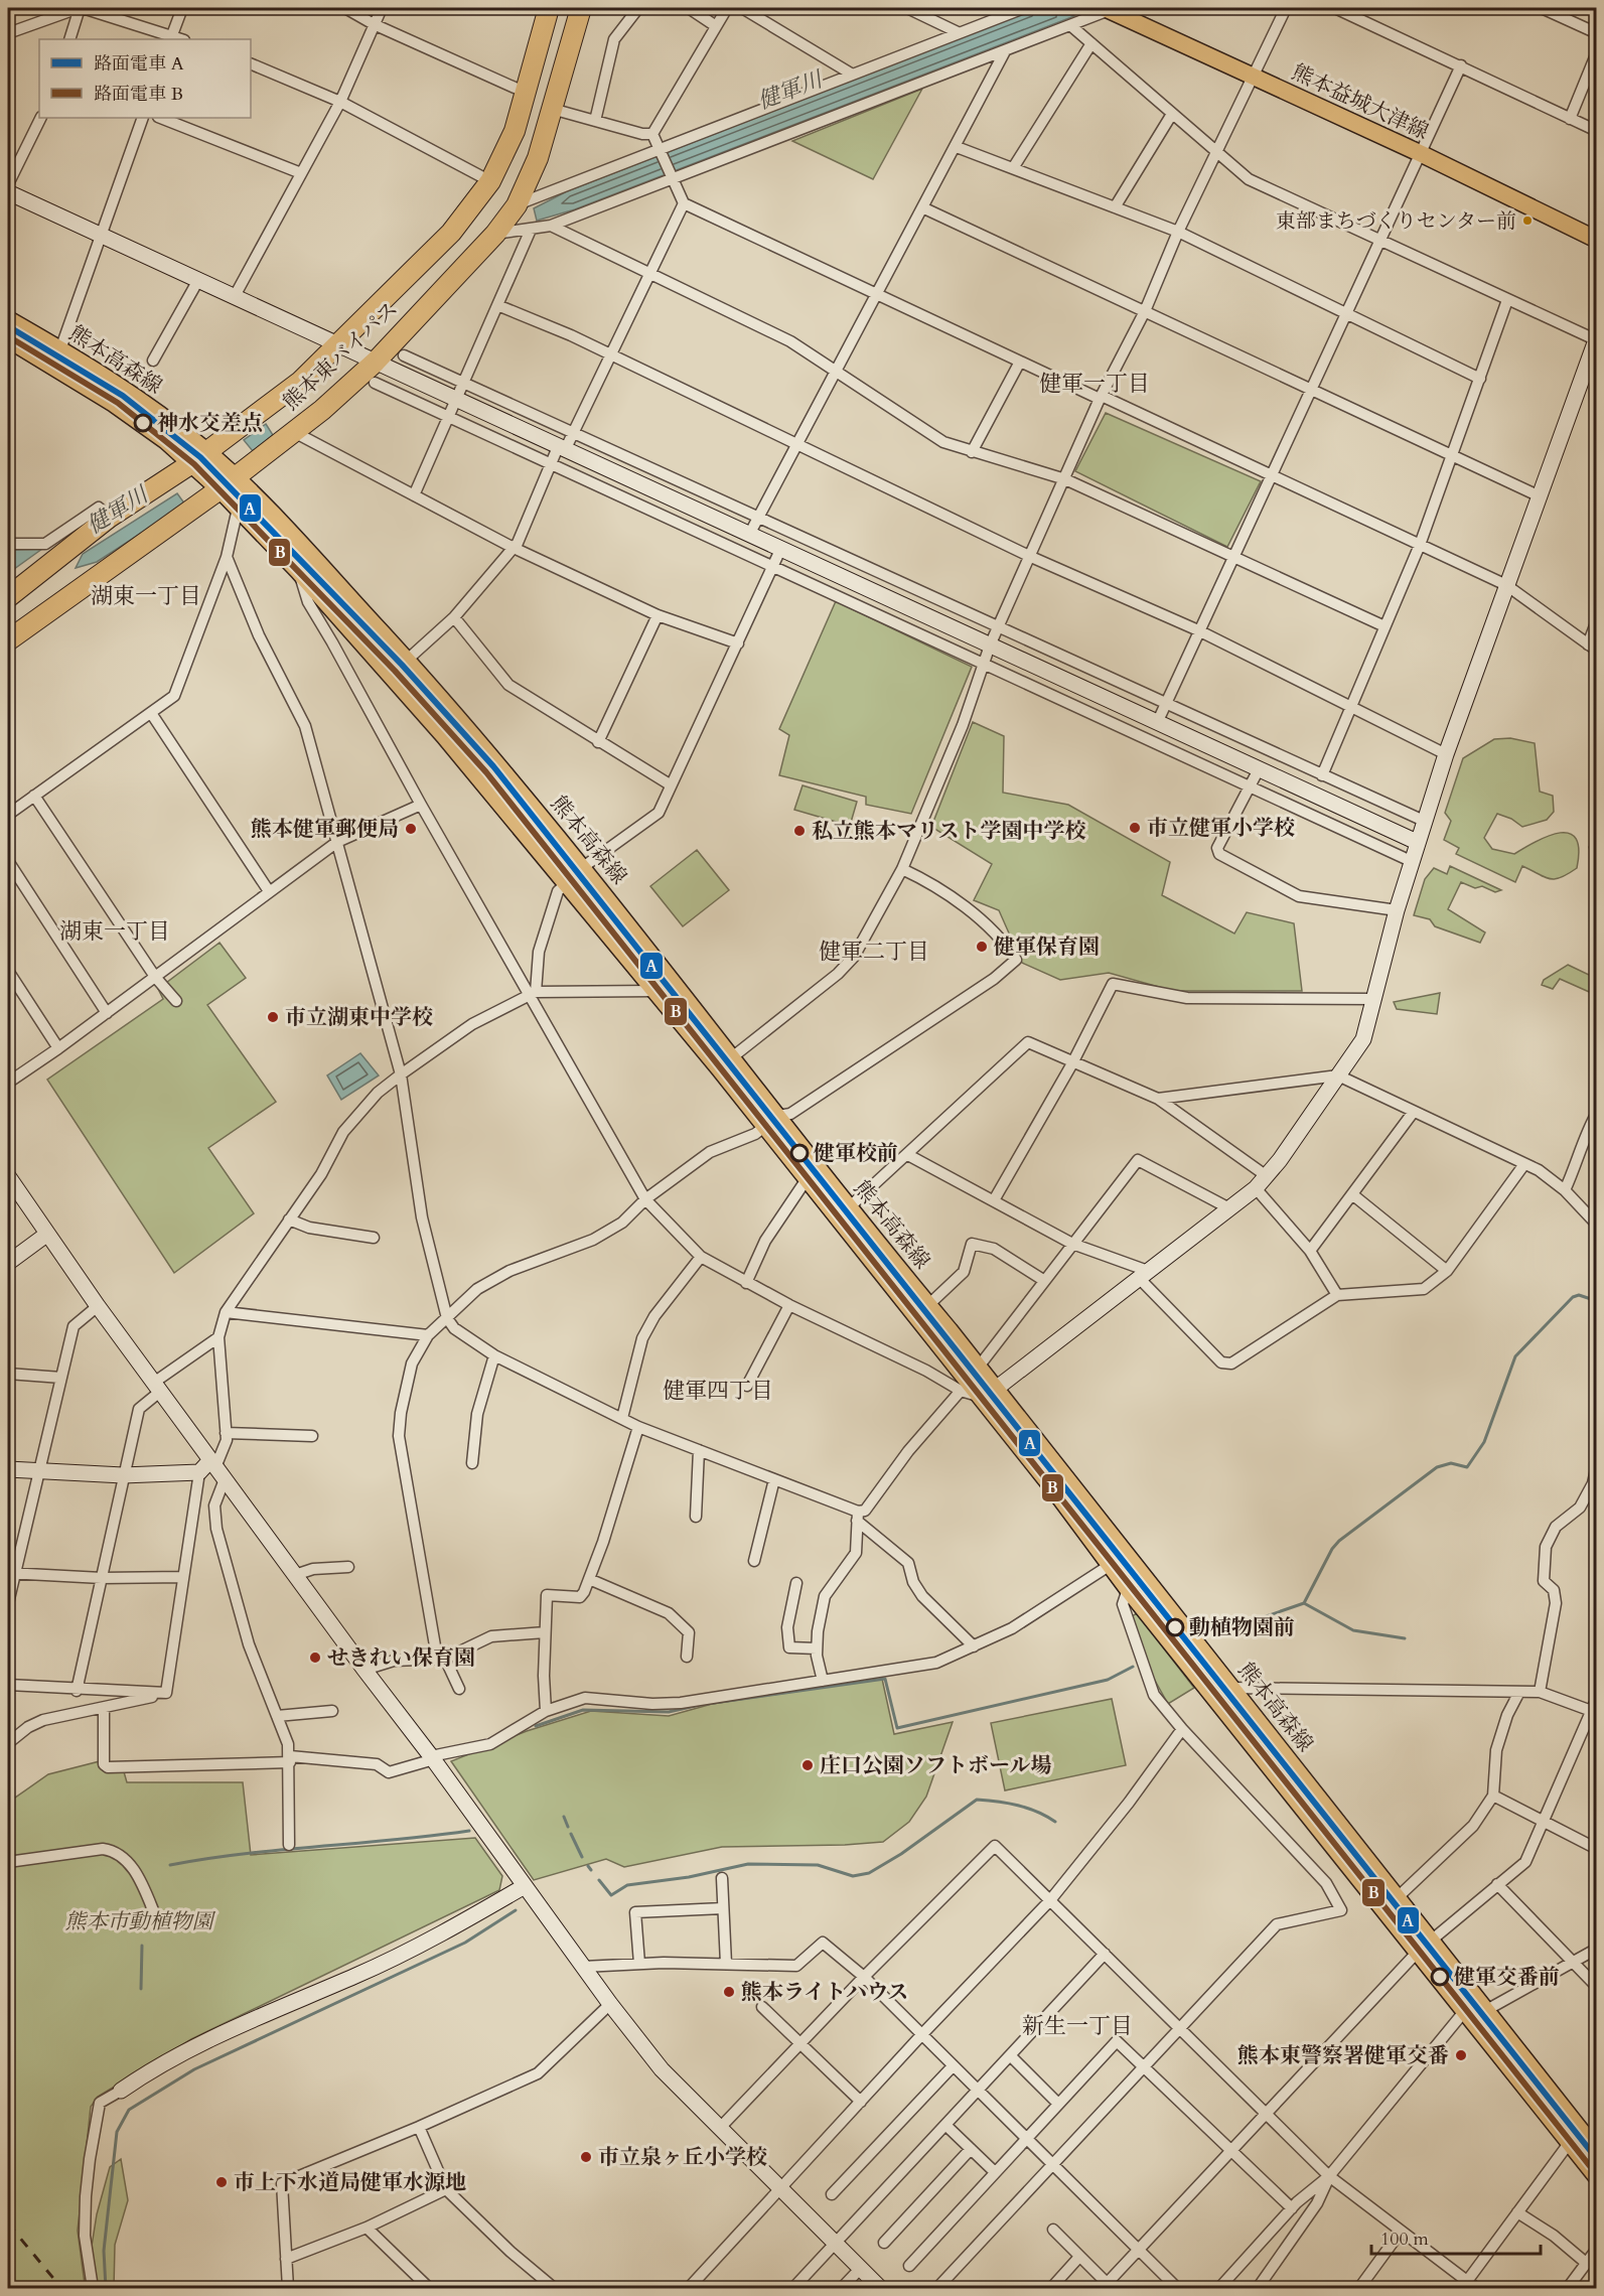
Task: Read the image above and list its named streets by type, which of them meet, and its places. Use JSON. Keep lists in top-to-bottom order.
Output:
{
  "streets": {
    "highway": ["熊本東バイパス"],
    "main road": ["熊本益城大津線", "熊本高森線"]
  },
  "crossings": [
    ["熊本東バイパス", "熊本高森線"]
  ],
  "districts": [
    "健軍一丁目",
    "湖東一丁目",
    "湖東一丁目",
    "健軍二丁目",
    "健軍四丁目",
    "新生一丁目"
  ],
  "water": ["健軍川"],
  "parks": ["熊本市動植物園"],
  "places": [
    "東部まちづくりセンター前",
    "神水交差点",
    "市立健軍小学校",
    "熊本健軍郵便局",
    "私立熊本マリスト学園中学校",
    "健軍保育園",
    "市立湖東中学校",
    "健軍校前",
    "動植物園前",
    "せきれい保育園",
    "庄口公園ソフトボール場",
    "健軍交番前",
    "熊本ライトハウス",
    "熊本東警察署健軍交番",
    "市立泉ヶ丘小学校",
    "市上下水道局健軍水源地"
  ],
  "lines": ["tram line A", "tram line B"],
  "legend": ["路面電車 A", "路面電車 B"],
  "scale_bar": "100 m"
}
